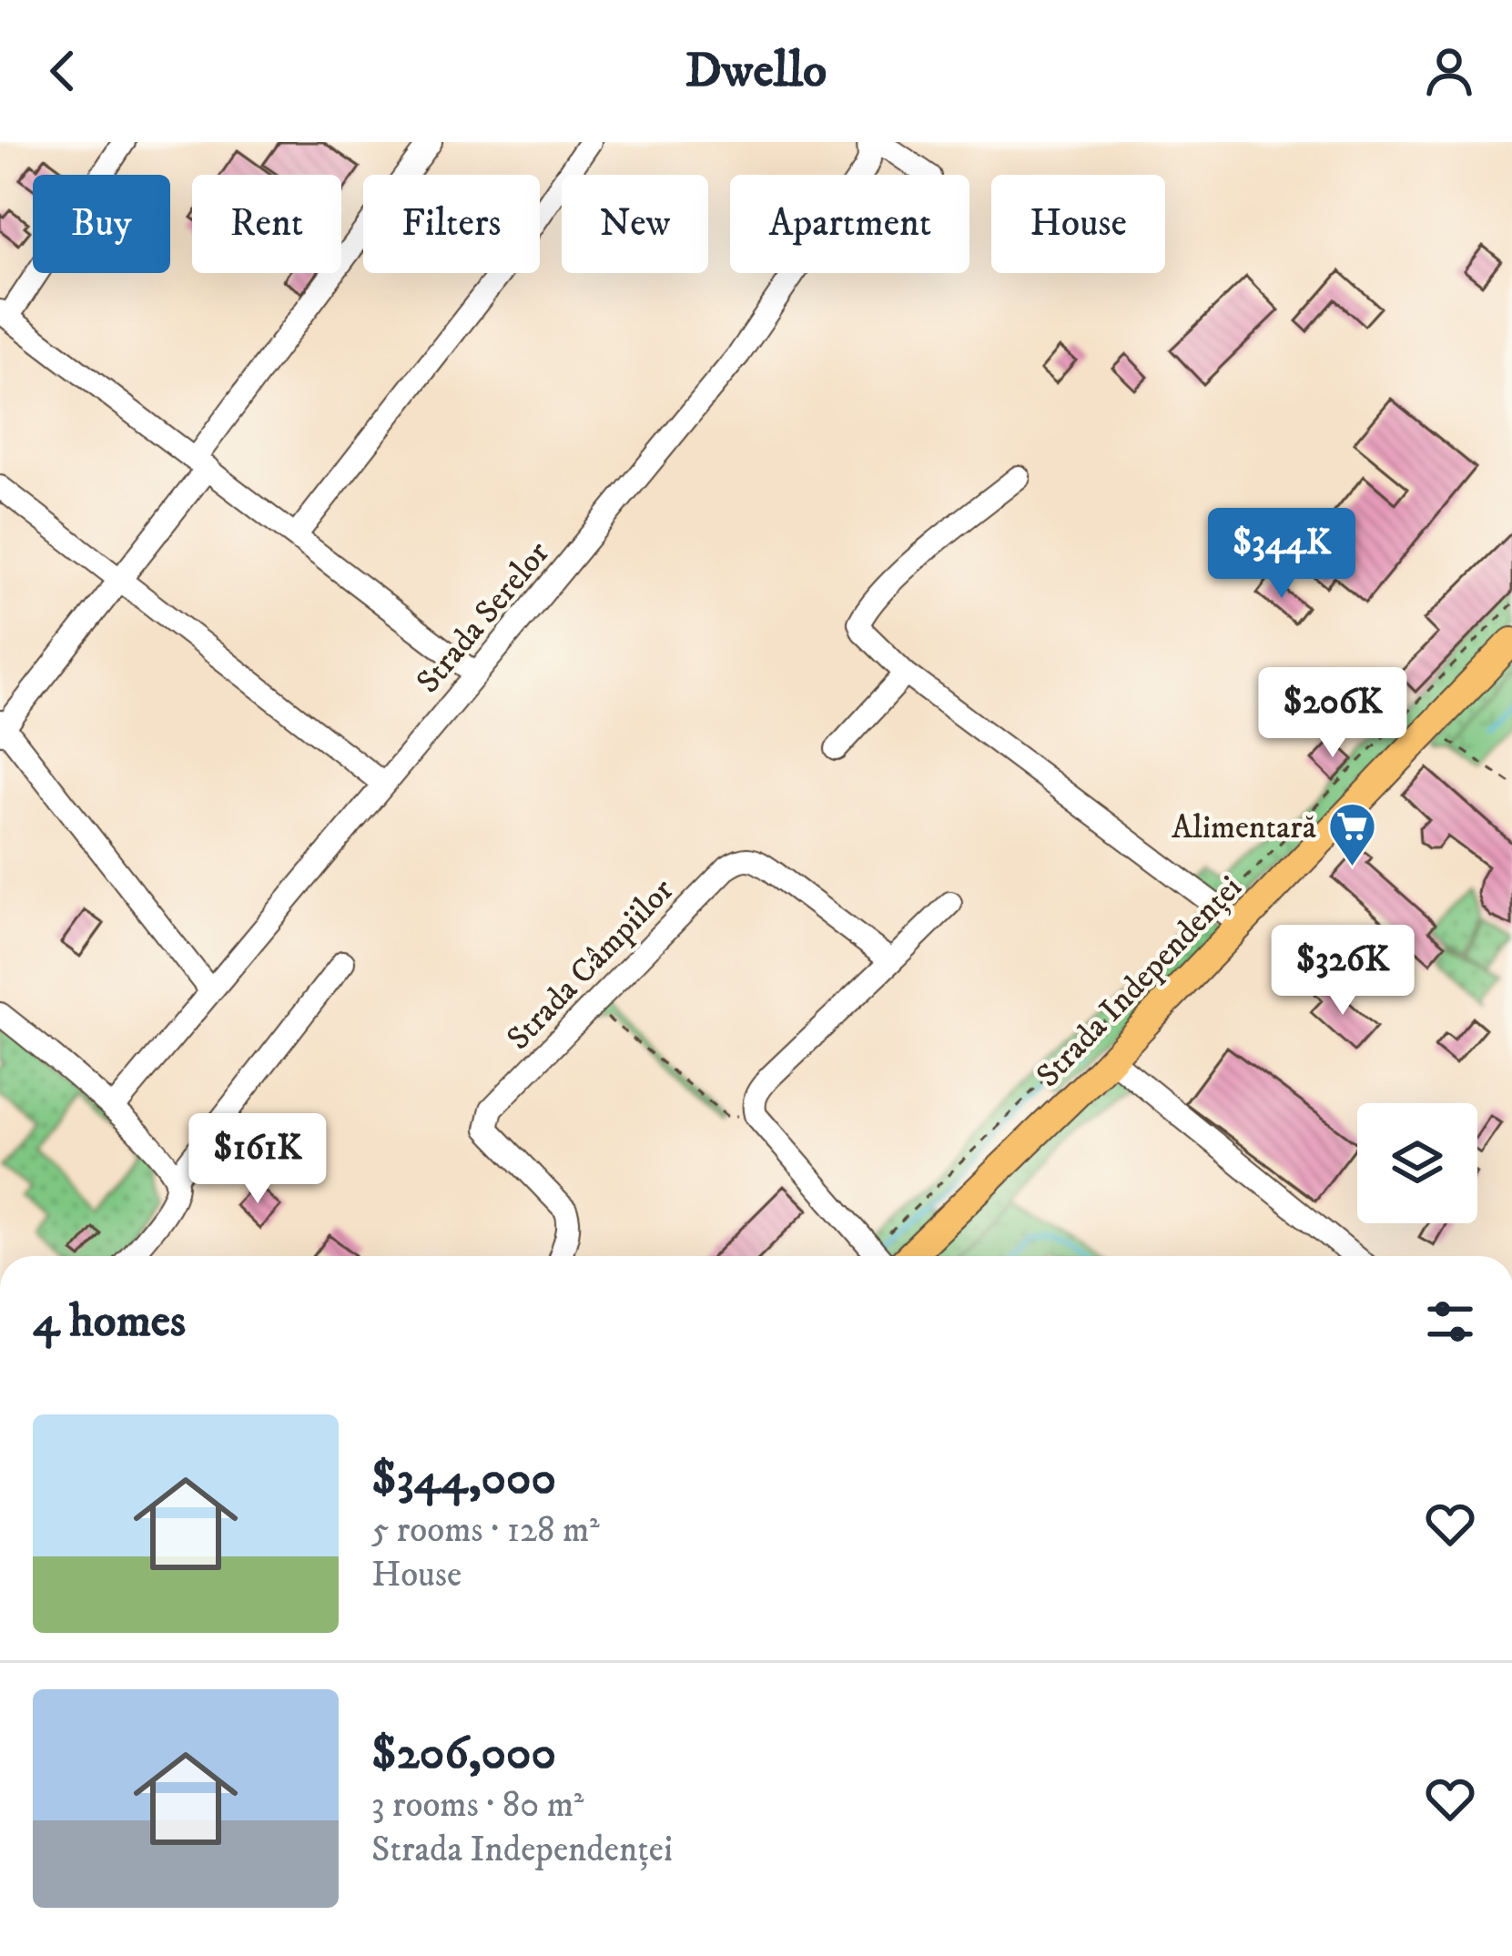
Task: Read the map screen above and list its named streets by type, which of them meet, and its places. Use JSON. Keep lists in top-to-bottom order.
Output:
{
  "streets": {
    "main road": ["Strada Independenței"],
    "street": ["Strada Serelor", "Strada Câmpiilor"]
  },
  "places": {
    "supermarket": ["Alimentară"]
  },
  "page": {
    "header": "Dwello",
    "chip": [
      "Buy",
      "Rent",
      "Filters",
      "New",
      "Apartment",
      "House"
    ],
    "price": [
      "$344K",
      "$206K",
      "$326K",
      "$161K"
    ],
    "heading": "4 homes",
    "list": [
      {
        "name": "$344,000",
        "note": "5 rooms · 128 m² · House"
      },
      {
        "name": "$206,000",
        "note": "3 rooms · 80 m² · Strada Independenței"
      }
    ]
  }
}
